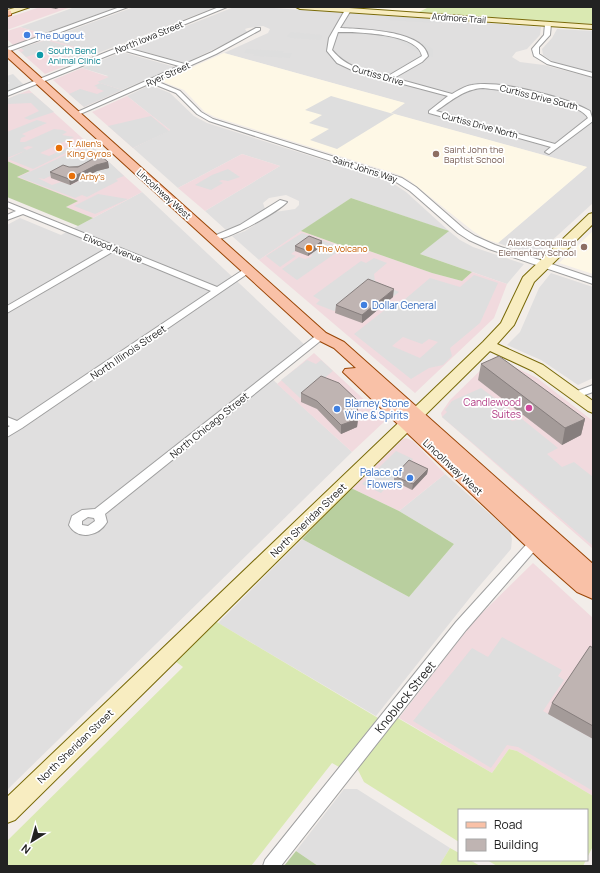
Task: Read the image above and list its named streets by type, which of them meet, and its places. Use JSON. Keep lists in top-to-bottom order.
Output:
{
  "streets": {
    "main road": ["Lincolnway West"],
    "street": [
      "Ardmore Trail",
      "North Iowa Street",
      "Ryer Street",
      "Curtiss Drive",
      "Curtiss Drive South",
      "Curtiss Drive North",
      "Saint Johns Way",
      "Elwood Avenue",
      "North Illinois Street",
      "North Chicago Street",
      "North Sheridan Street",
      "Knoblock Street"
    ]
  },
  "crossings": [
    ["Ardmore Trail", "Curtiss Drive"],
    ["North Iowa Street", "Lincolnway West"],
    ["Ryer Street", "Saint Johns Way"],
    ["Ryer Street", "Lincolnway West"],
    ["Curtiss Drive", "Curtiss Drive South"],
    ["Curtiss Drive", "Curtiss Drive North"],
    ["Curtiss Drive South", "Curtiss Drive North"],
    ["Saint Johns Way", "North Sheridan Street"],
    ["Lincolnway West", "North Illinois Street"],
    ["Lincolnway West", "North Chicago Street"],
    ["Lincolnway West", "North Sheridan Street"],
    ["Lincolnway West", "Knoblock Street"],
    ["Elwood Avenue", "North Illinois Street"]
  ],
  "places": [
    "The Dugout",
    "South Bend Animal Clinic",
    "T. Allen's King Gyros",
    "Saint John the Baptist School",
    "Arby's",
    "Alexis Coquillard Elementary School",
    "The Volcano",
    "Dollar General",
    "Candlewood Suites",
    "Blarney Stone Wine & Spirits",
    "Palace of Flowers"
  ],
  "legend": ["Road", "Building"],
  "north": "bottom left"
}
